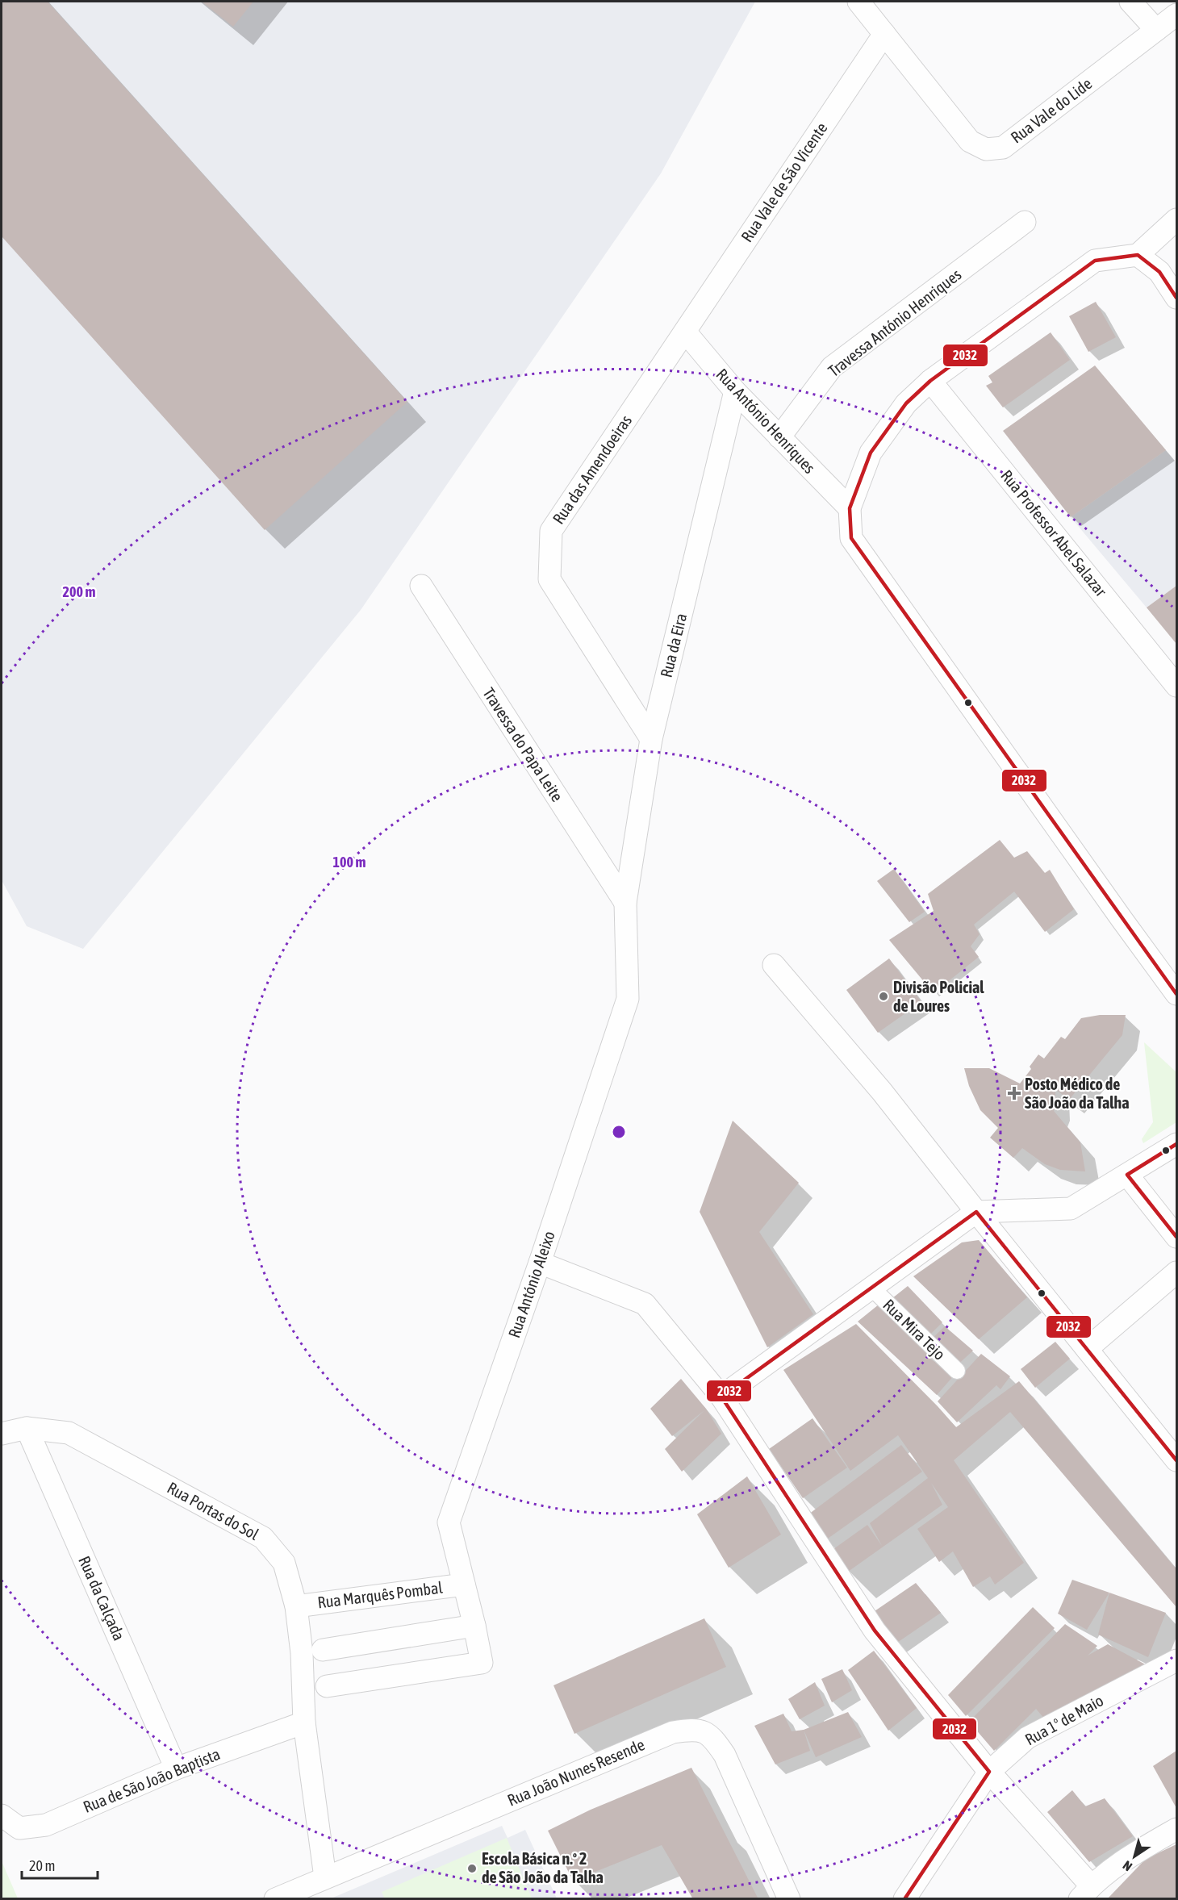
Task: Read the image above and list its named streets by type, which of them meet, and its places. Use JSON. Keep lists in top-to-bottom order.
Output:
{
  "streets": {
    "street": [
      "Rua Vale do Lide",
      "Rua Vale de São Vicente",
      "Travessa António Henriques",
      "Rua António Henriques",
      "Rua das Amendoeiras",
      "Rua Professor Abel Salazar",
      "Rua da Eira",
      "Travessa do Papa Leite",
      "Rua António Aleixo",
      "Rua Mira Tejo",
      "Rua Portas do Sol",
      "Rua Marquês Pombal",
      "Rua da Calçada",
      "Rua 1º de Maio",
      "Rua João Nunes Resende",
      "Rua de São João Baptista"
    ]
  },
  "crossings": [
    ["Rua Vale do Lide", "Rua Vale de São Vicente"],
    ["Rua Vale de São Vicente", "Rua António Henriques"],
    ["Rua Vale de São Vicente", "Rua das Amendoeiras"],
    ["Travessa António Henriques", "Rua António Henriques"],
    ["Rua António Henriques", "Rua das Amendoeiras"],
    ["Rua António Henriques", "Rua da Eira"],
    ["Rua das Amendoeiras", "Rua da Eira"],
    ["Rua da Eira", "Travessa do Papa Leite"],
    ["Rua da Eira", "Rua António Aleixo"],
    ["Travessa do Papa Leite", "Rua António Aleixo"],
    ["Rua António Aleixo", "Rua Marquês Pombal"],
    ["Rua Portas do Sol", "Rua Marquês Pombal"],
    ["Rua Portas do Sol", "Rua da Calçada"],
    ["Rua Portas do Sol", "Rua João Nunes Resende"],
    ["Rua Portas do Sol", "Rua de São João Baptista"],
    ["Rua da Calçada", "Rua de São João Baptista"]
  ],
  "places": {
    "other": ["Divisão Policial de Loures", "Escola Básica n.º 2 de São João da Talha"],
    "health": ["Posto Médico de São João da Talha"]
  },
  "lines": ["transit line 2032"],
  "scale_bar": "20 m",
  "north": "bottom left",
  "rings": ["200 m", "100 m"]
}
